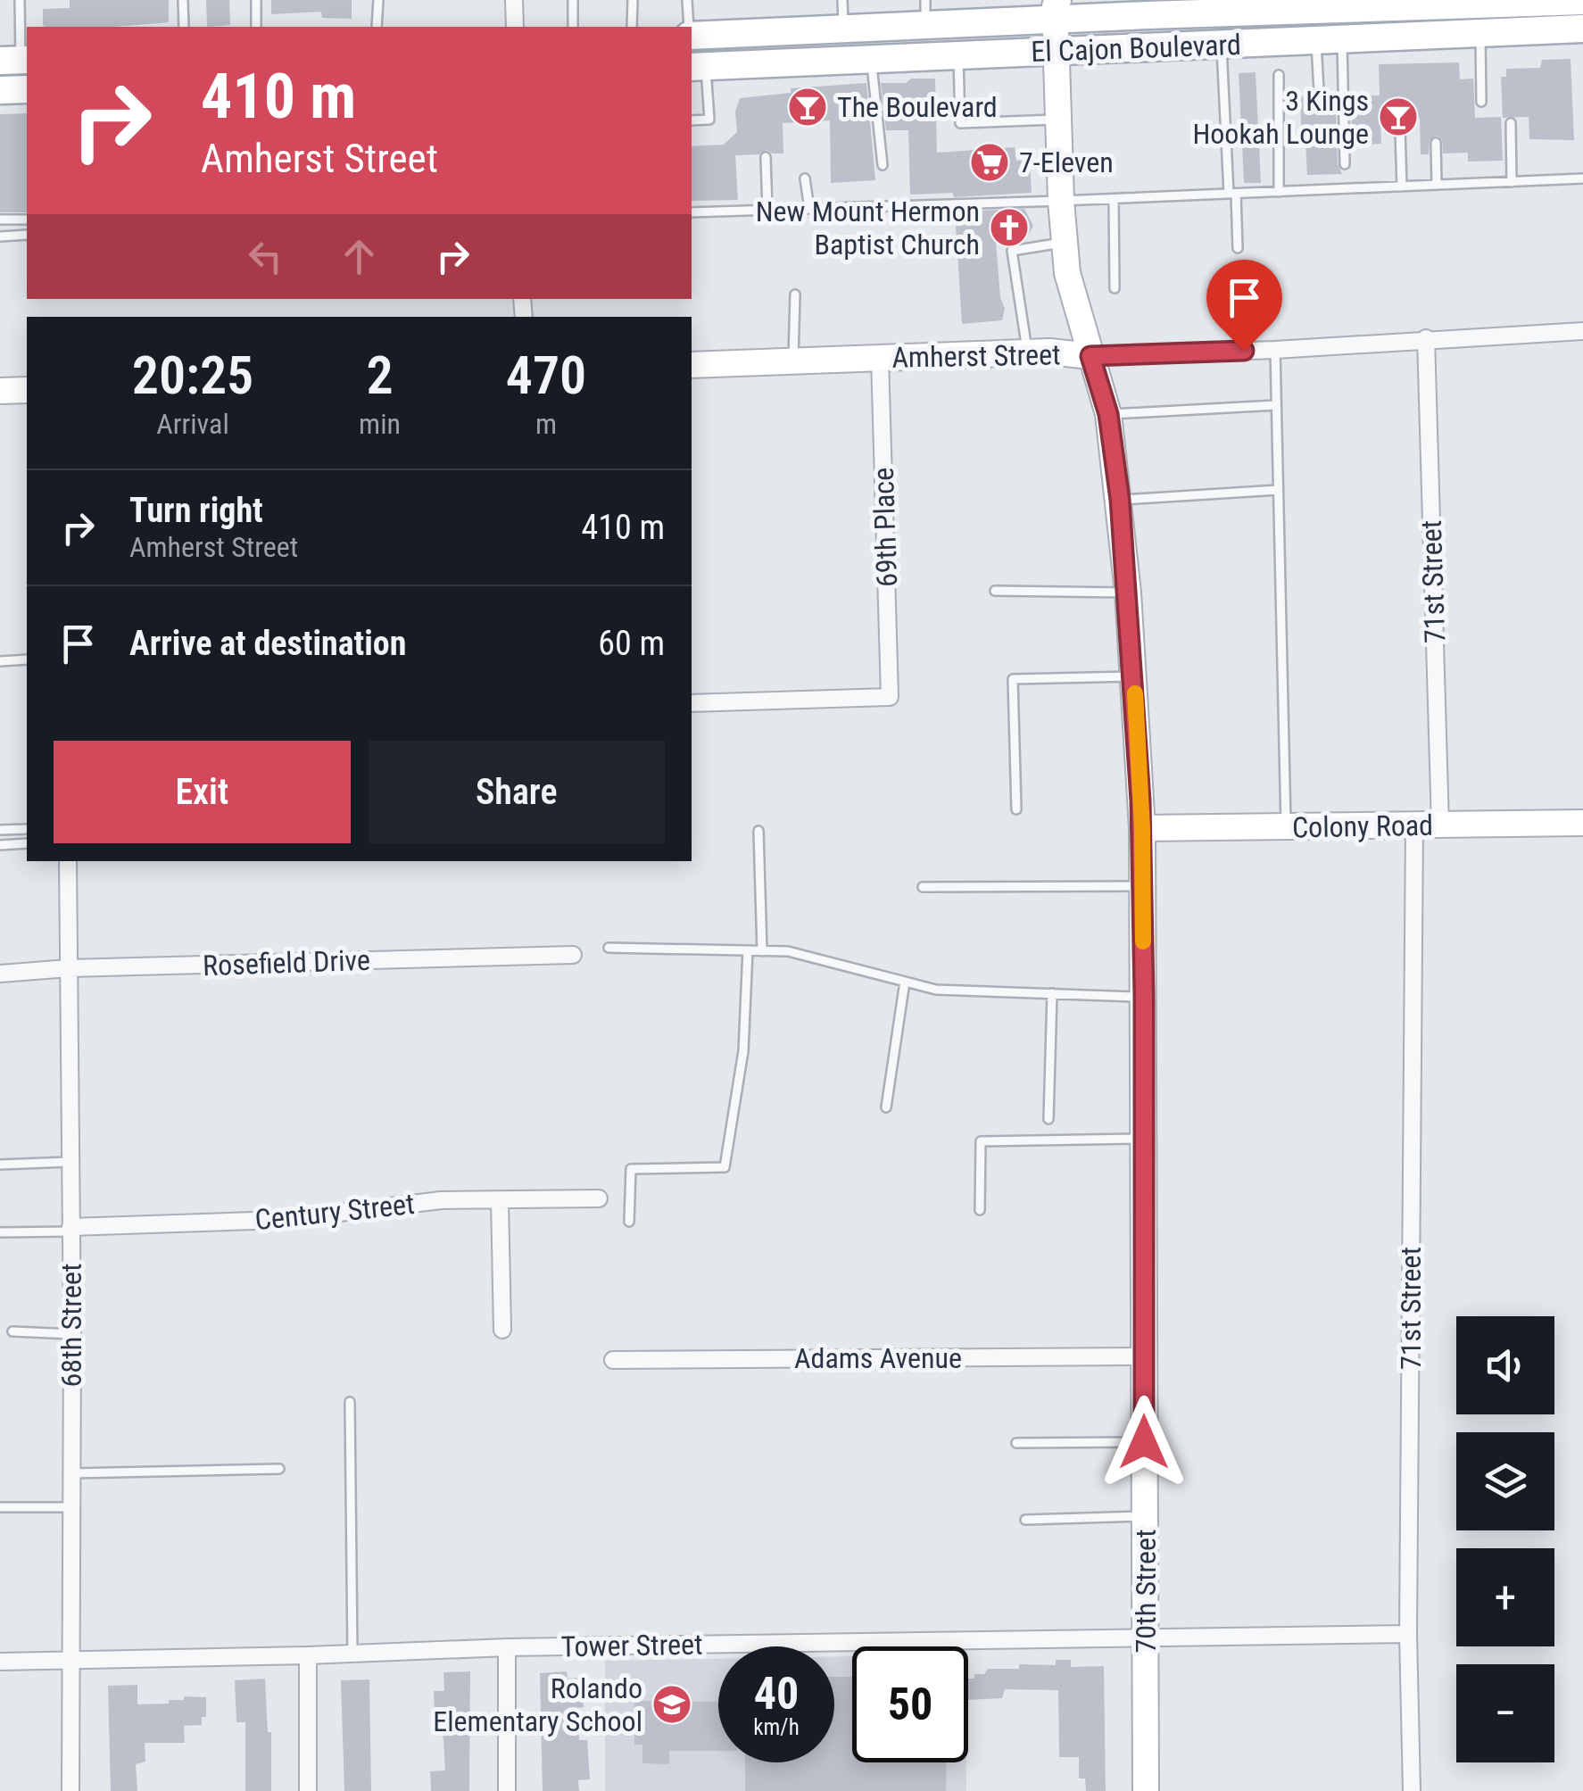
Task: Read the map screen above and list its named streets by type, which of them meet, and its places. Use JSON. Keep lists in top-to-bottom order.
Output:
{
  "streets": {
    "main road": [
      "El Cajon Boulevard",
      "Amherst Street",
      "Colony Road",
      "70th Street"
    ],
    "street": [
      "69th Place",
      "71st Street",
      "Rosefield Drive",
      "Century Street",
      "68th Street",
      "Adams Avenue",
      "Tower Street"
    ]
  },
  "crossings": [
    ["El Cajon Boulevard", "70th Street"],
    ["Amherst Street", "69th Place"],
    ["Amherst Street", "71st Street"],
    ["Amherst Street", "70th Street"],
    ["71st Street", "Colony Road"],
    ["71st Street", "Tower Street"],
    ["Colony Road", "70th Street"],
    ["Rosefield Drive", "68th Street"],
    ["Century Street", "68th Street"],
    ["68th Street", "Tower Street"],
    ["Adams Avenue", "70th Street"],
    ["70th Street", "Tower Street"]
  ],
  "places": {
    "bar": ["The Boulevard", "3 Kings Hookah Lounge"],
    "supermarket": ["7-Eleven"],
    "church": ["New Mount Hermon Baptist Church"],
    "school or university": ["Rolando Elementary School"]
  },
  "page": {
    "turn": ["410 m", "Amherst Street"],
    "eta": [
      "20:25",
      "Arrival",
      "2",
      "min",
      "470",
      "m"
    ],
    "list": [
      {
        "name": "Turn right",
        "note": "Amherst Street",
        "value": "410 m"
      },
      {
        "name": "Arrive at destination",
        "value": "60 m"
      }
    ],
    "buttons": ["Exit", "Share"],
    "map_buttons": ["+", "−"],
    "speed": "40 km/h",
    "limit": "50"
  }
}
